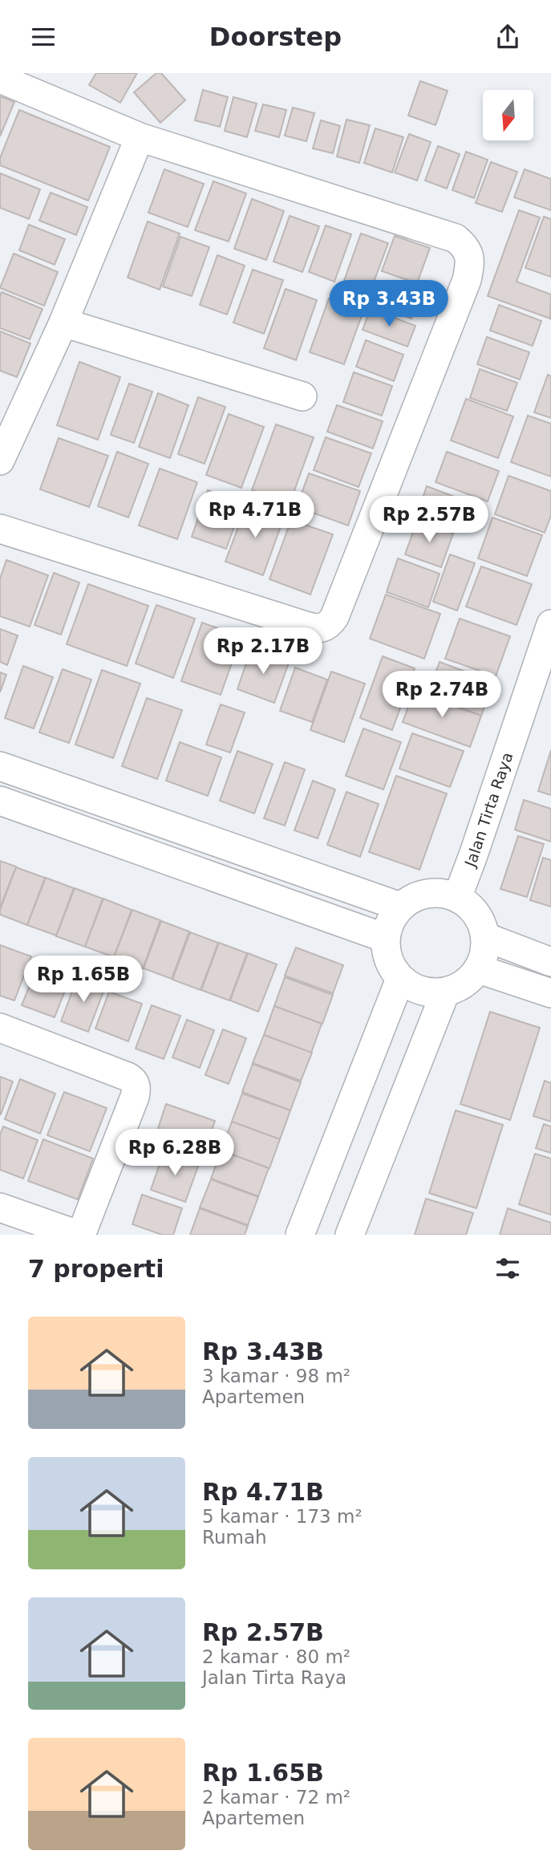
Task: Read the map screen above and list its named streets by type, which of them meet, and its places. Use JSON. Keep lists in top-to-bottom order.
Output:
{
  "streets": {
    "street": ["Jalan Tirta Raya"]
  },
  "north": "bottom",
  "page": {
    "header": "Doorstep",
    "price": [
      "Rp 3.43B",
      "Rp 4.71B",
      "Rp 2.57B",
      "Rp 2.17B",
      "Rp 2.74B",
      "Rp 1.65B",
      "Rp 6.28B"
    ],
    "heading": "7 properti",
    "list": [
      {
        "name": "Rp 3.43B",
        "note": "3 kamar · 98 m² · Apartemen"
      },
      {
        "name": "Rp 4.71B",
        "note": "5 kamar · 173 m² · Rumah"
      },
      {
        "name": "Rp 2.57B",
        "note": "2 kamar · 80 m² · Jalan Tirta Raya"
      },
      {
        "name": "Rp 1.65B",
        "note": "2 kamar · 72 m² · Apartemen"
      }
    ]
  }
}
